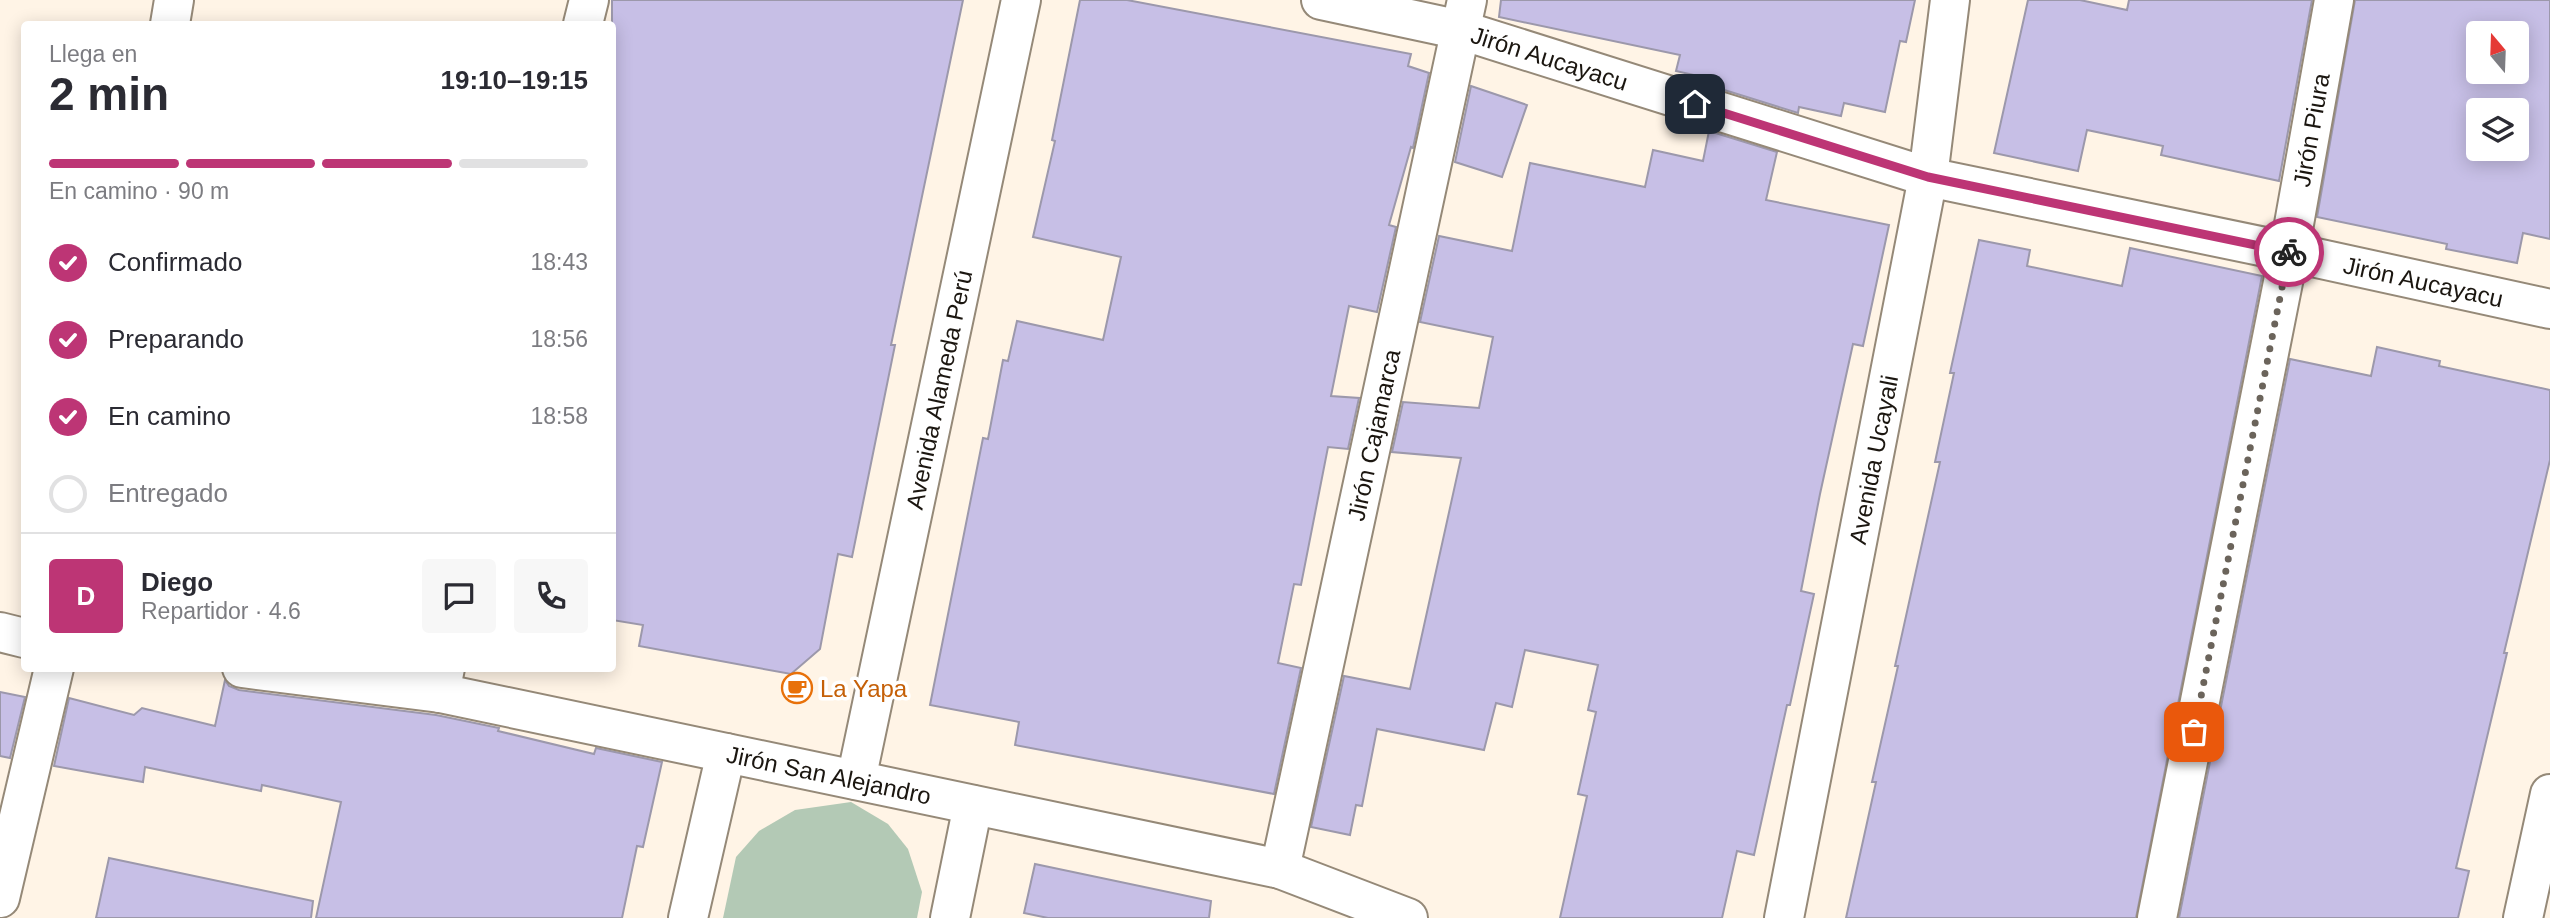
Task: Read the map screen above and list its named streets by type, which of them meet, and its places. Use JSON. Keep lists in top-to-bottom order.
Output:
{
  "streets": {
    "main road": [
      "Jirón Aucayacu",
      "Jirón Piura",
      "Avenida Alameda Perú",
      "Jirón Cajamarca",
      "Avenida Ucayali",
      "Jirón San Alejandro"
    ]
  },
  "crossings": [
    ["Jirón Aucayacu", "Jirón Piura"],
    ["Jirón Aucayacu", "Jirón Cajamarca"],
    ["Jirón Aucayacu", "Avenida Ucayali"],
    ["Avenida Alameda Perú", "Jirón San Alejandro"],
    ["Jirón Cajamarca", "Jirón San Alejandro"]
  ],
  "places": {
    "cafe": ["La Yapa"]
  },
  "north": "top",
  "page": {
    "heading": ["2 min", "Llega en", "19:10–19:15"],
    "panel": ["Diego", "Repartidor · 4.6"],
    "bar": "En camino · 90 m",
    "list": [
      ["Confirmado", "18:43"],
      ["Preparando", "18:56"],
      ["En camino", "18:58"],
      "Entregado"
    ],
    "round": "D"
  }
}
